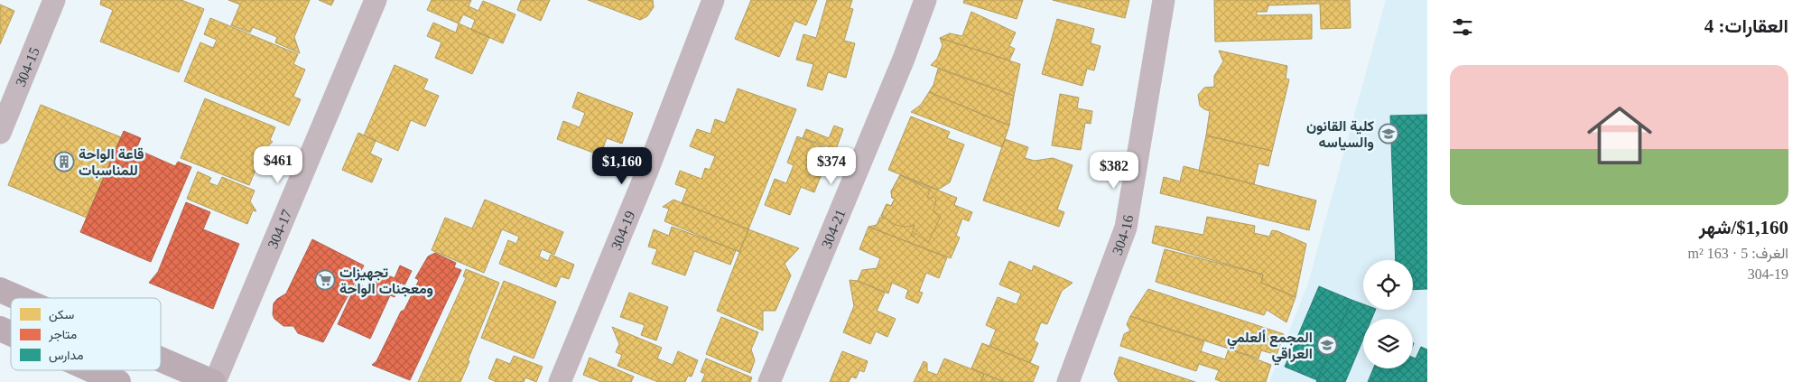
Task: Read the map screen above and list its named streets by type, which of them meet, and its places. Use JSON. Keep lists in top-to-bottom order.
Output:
{
  "streets": {
    "street": [
      "304-15",
      "304-17",
      "304-19",
      "304-21",
      "304-16"
    ]
  },
  "places": {
    "school or university": ["كلية القانون والسياسه", "المجمع ألعلمي العراقي"],
    "building": ["قاعة الواحة للمناسبات"],
    "supermarket": ["تجهيزات ومعجنات الواحة"]
  },
  "legend": ["سكن", "متاجر", "مدارس"],
  "page": {
    "heading": "العقارات: 4",
    "list": [
      {
        "name": "$1,160/شهر",
        "note": "الغرف: 5 · 163 m² · 304-19"
      }
    ],
    "price": [
      "$461",
      "$1,160",
      "$374",
      "$382"
    ]
  }
}
